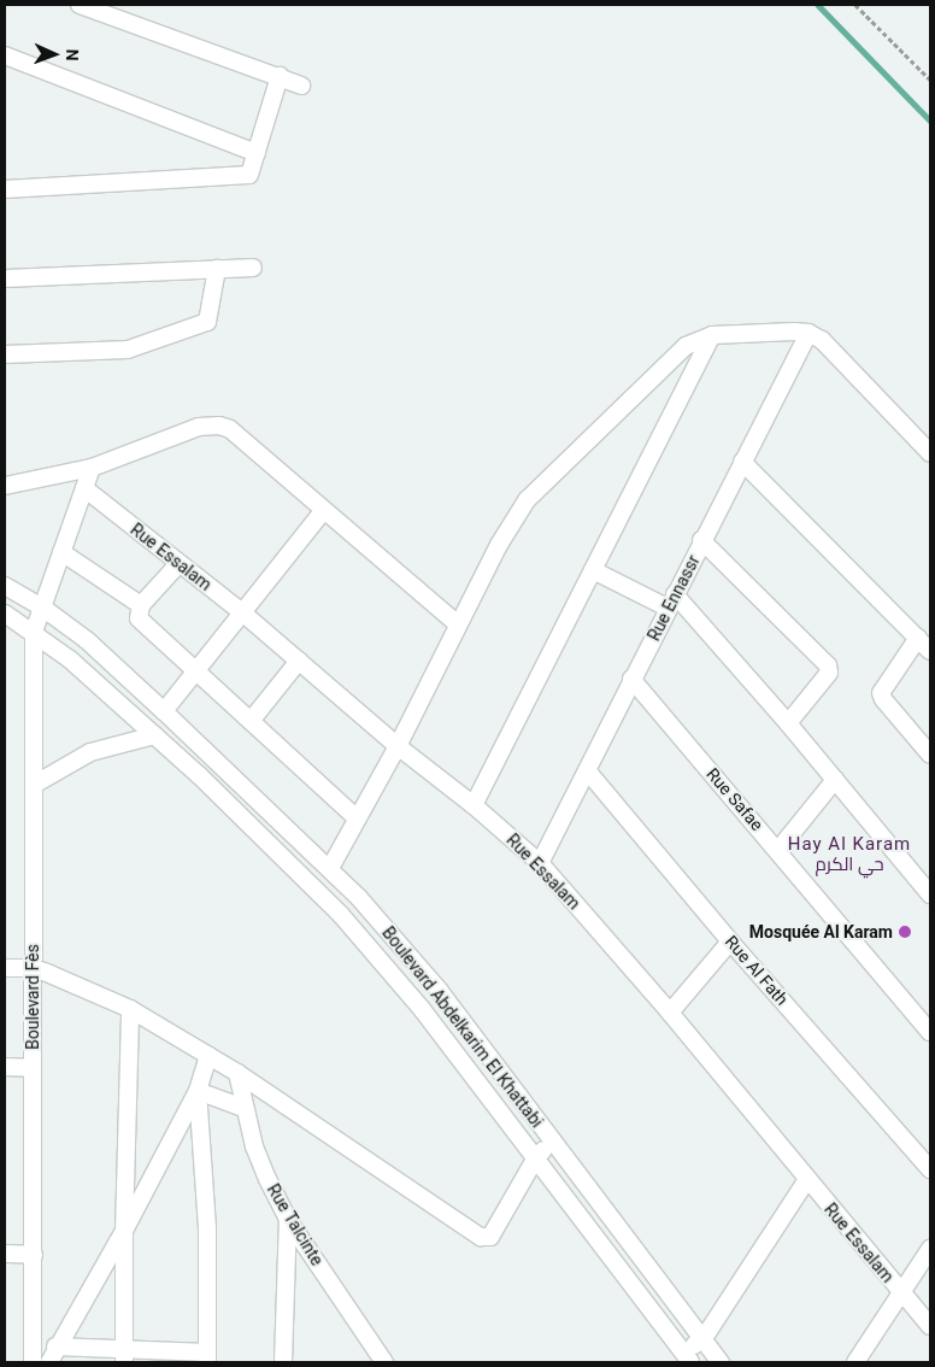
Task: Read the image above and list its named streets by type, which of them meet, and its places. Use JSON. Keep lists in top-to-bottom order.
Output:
{
  "streets": {
    "street": [
      "Rue Essalam",
      "Rue Ennassr",
      "Rue Safae",
      "Rue Al Fath",
      "Boulevard Fès",
      "Boulevard Abdelkarim El Khattabi",
      "Rue Talcinte"
    ]
  },
  "crossings": [
    ["Rue Essalam", "Rue Ennassr"],
    ["Rue Essalam", "Boulevard Fès"],
    ["Rue Ennassr", "Rue Safae"],
    ["Rue Ennassr", "Rue Al Fath"],
    ["Boulevard Fès", "Boulevard Abdelkarim El Khattabi"]
  ],
  "districts": ["Hay Al Karam حي الكرم"],
  "places": ["Mosquée Al Karam"],
  "north": "right"
}
